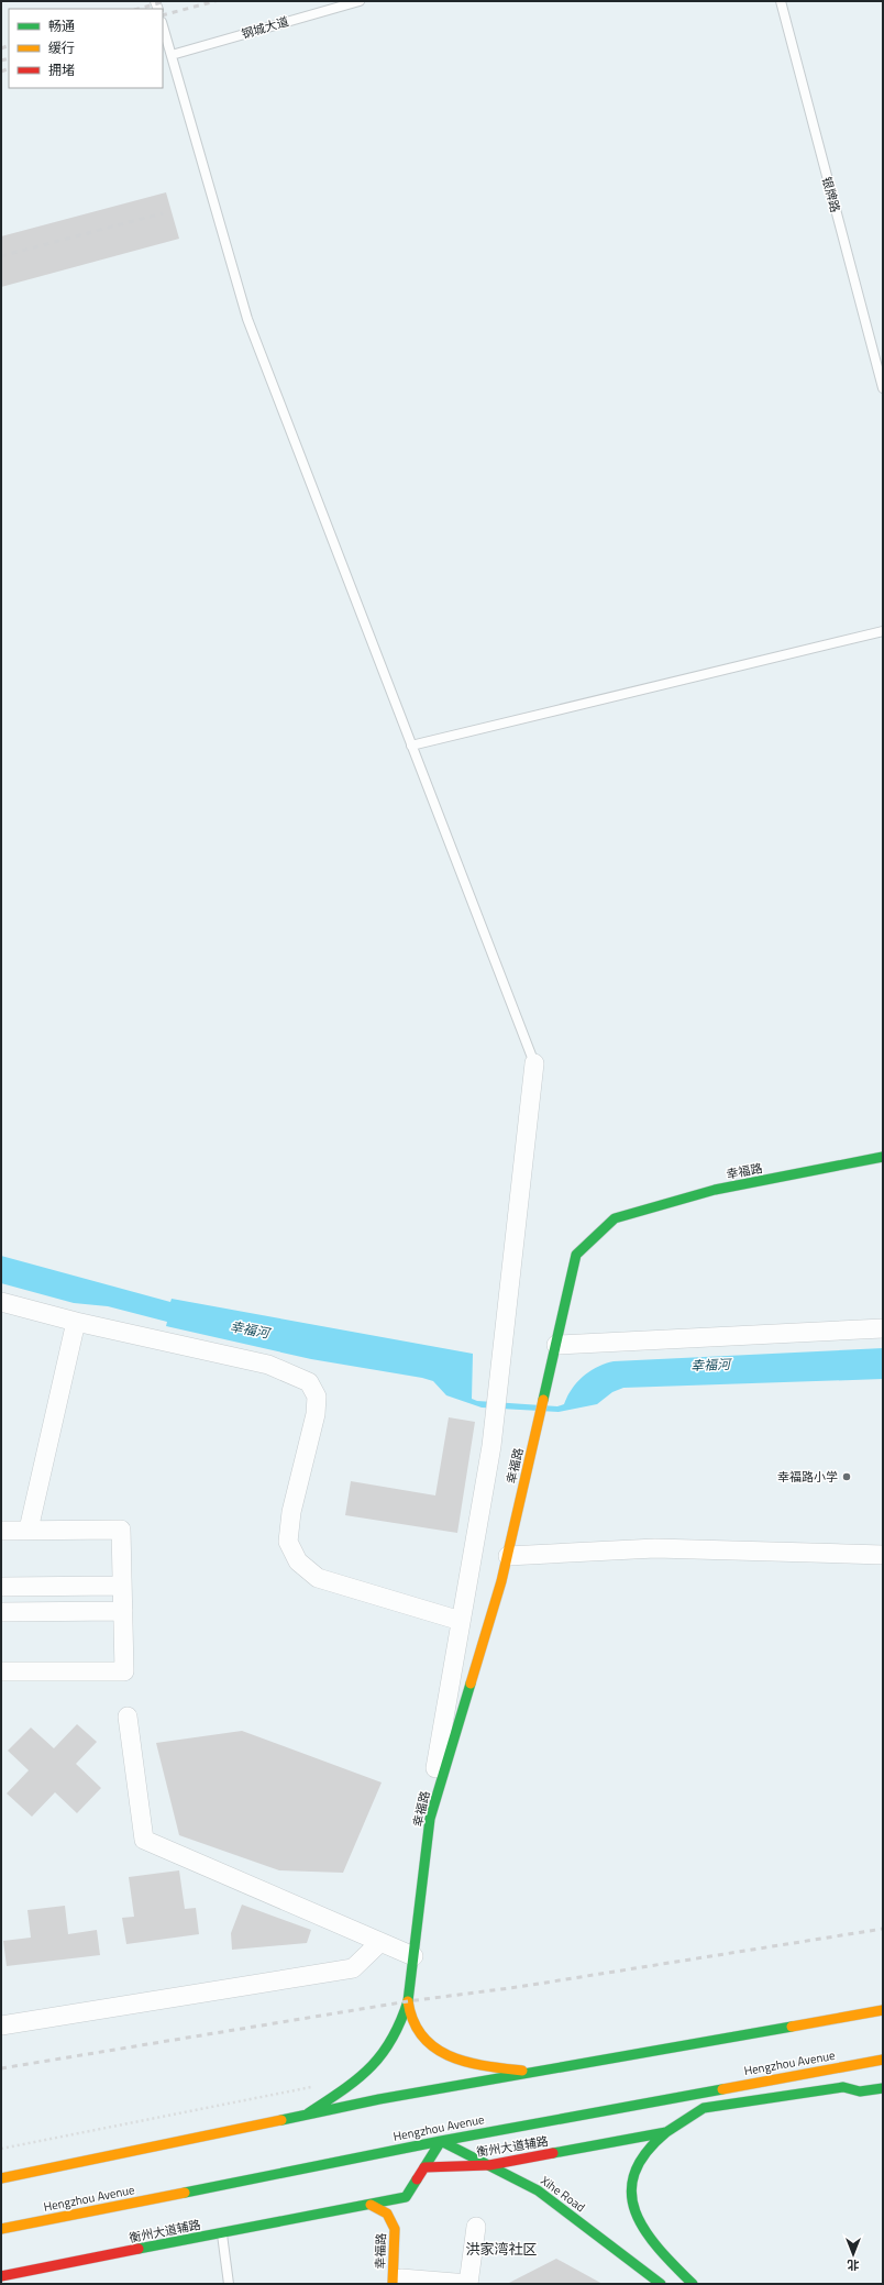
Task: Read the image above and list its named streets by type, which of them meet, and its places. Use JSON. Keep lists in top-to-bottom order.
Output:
{
  "streets": {
    "main road": [
      "幸福路",
      "Hengzhou Avenue",
      "衡州大道辅路",
      "Xihe Road"
    ],
    "lane": ["钢城大道", "银牌路"]
  },
  "crossings": [
    ["幸福路", "衡州大道辅路"],
    ["Hengzhou Avenue", "Xihe Road"],
    ["衡州大道辅路", "Xihe Road"]
  ],
  "districts": ["洪家湾社区"],
  "water": ["幸福河"],
  "places": ["幸福路小学"],
  "legend": ["畅通", "缓行", "拥堵"],
  "north": "bottom"
}
